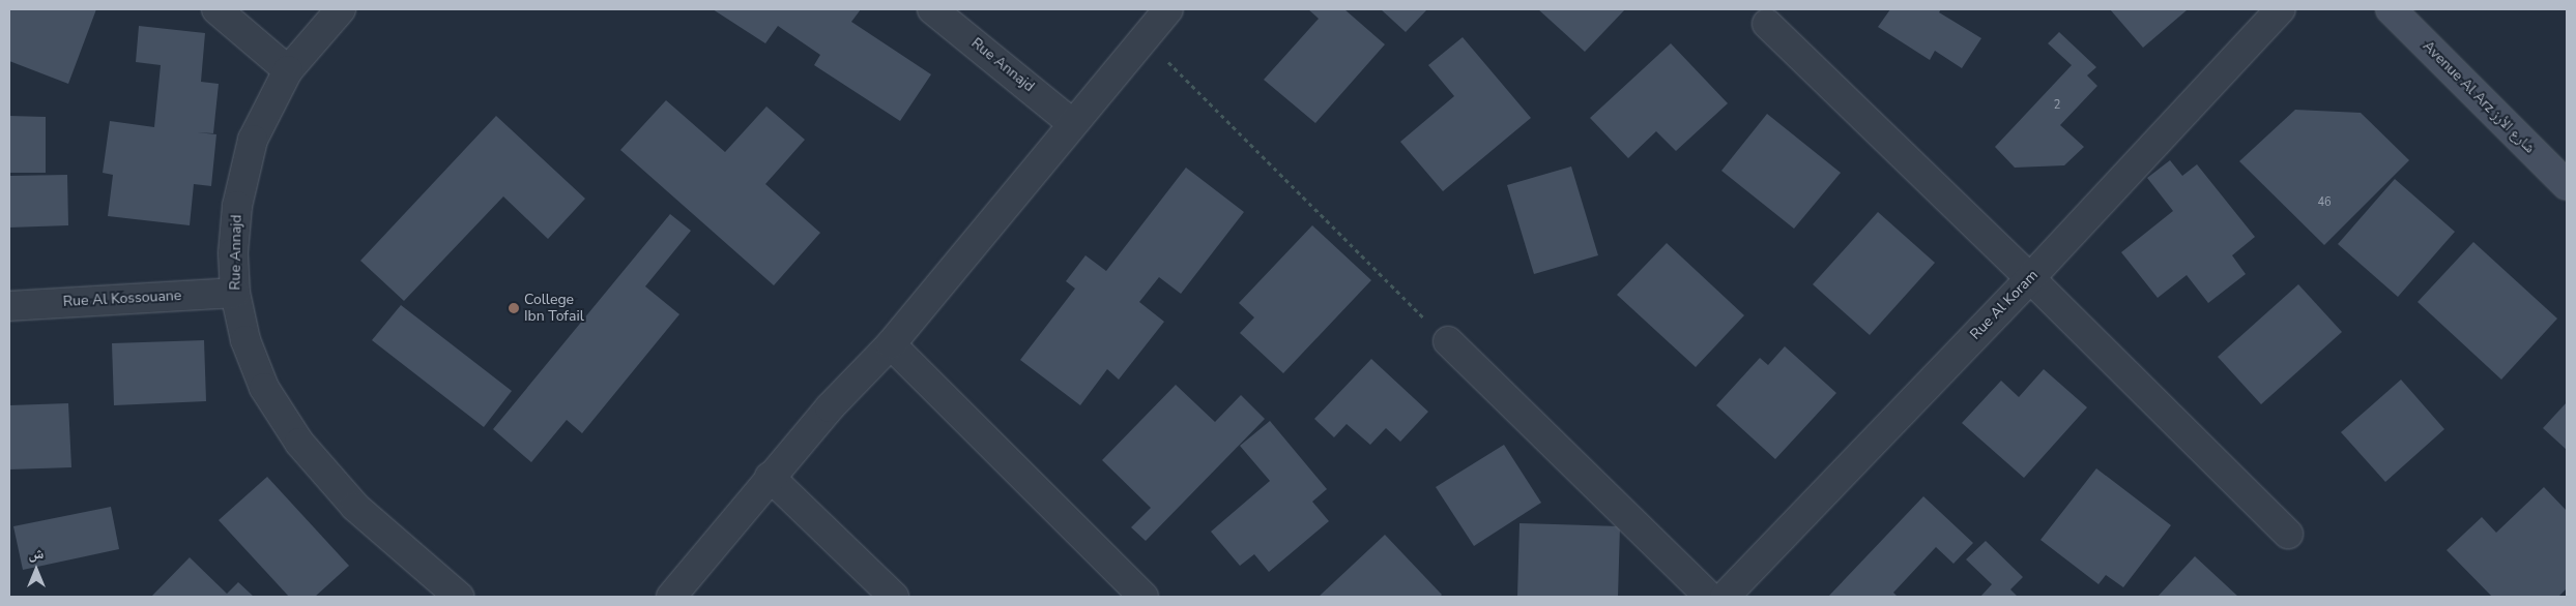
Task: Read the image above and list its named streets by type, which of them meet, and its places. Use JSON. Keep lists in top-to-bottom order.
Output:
{
  "streets": {
    "street": [
      "Rue Annajd",
      "Avenue Al Arz شارع الأرز",
      "Rue Al Kossouane",
      "Rue Al Koram"
    ]
  },
  "crossings": [
    ["Rue Annajd", "Rue Al Kossouane"]
  ],
  "places": ["College Ibn Tofail"],
  "house_numbers": ["2", "46"],
  "north": "top"
}
